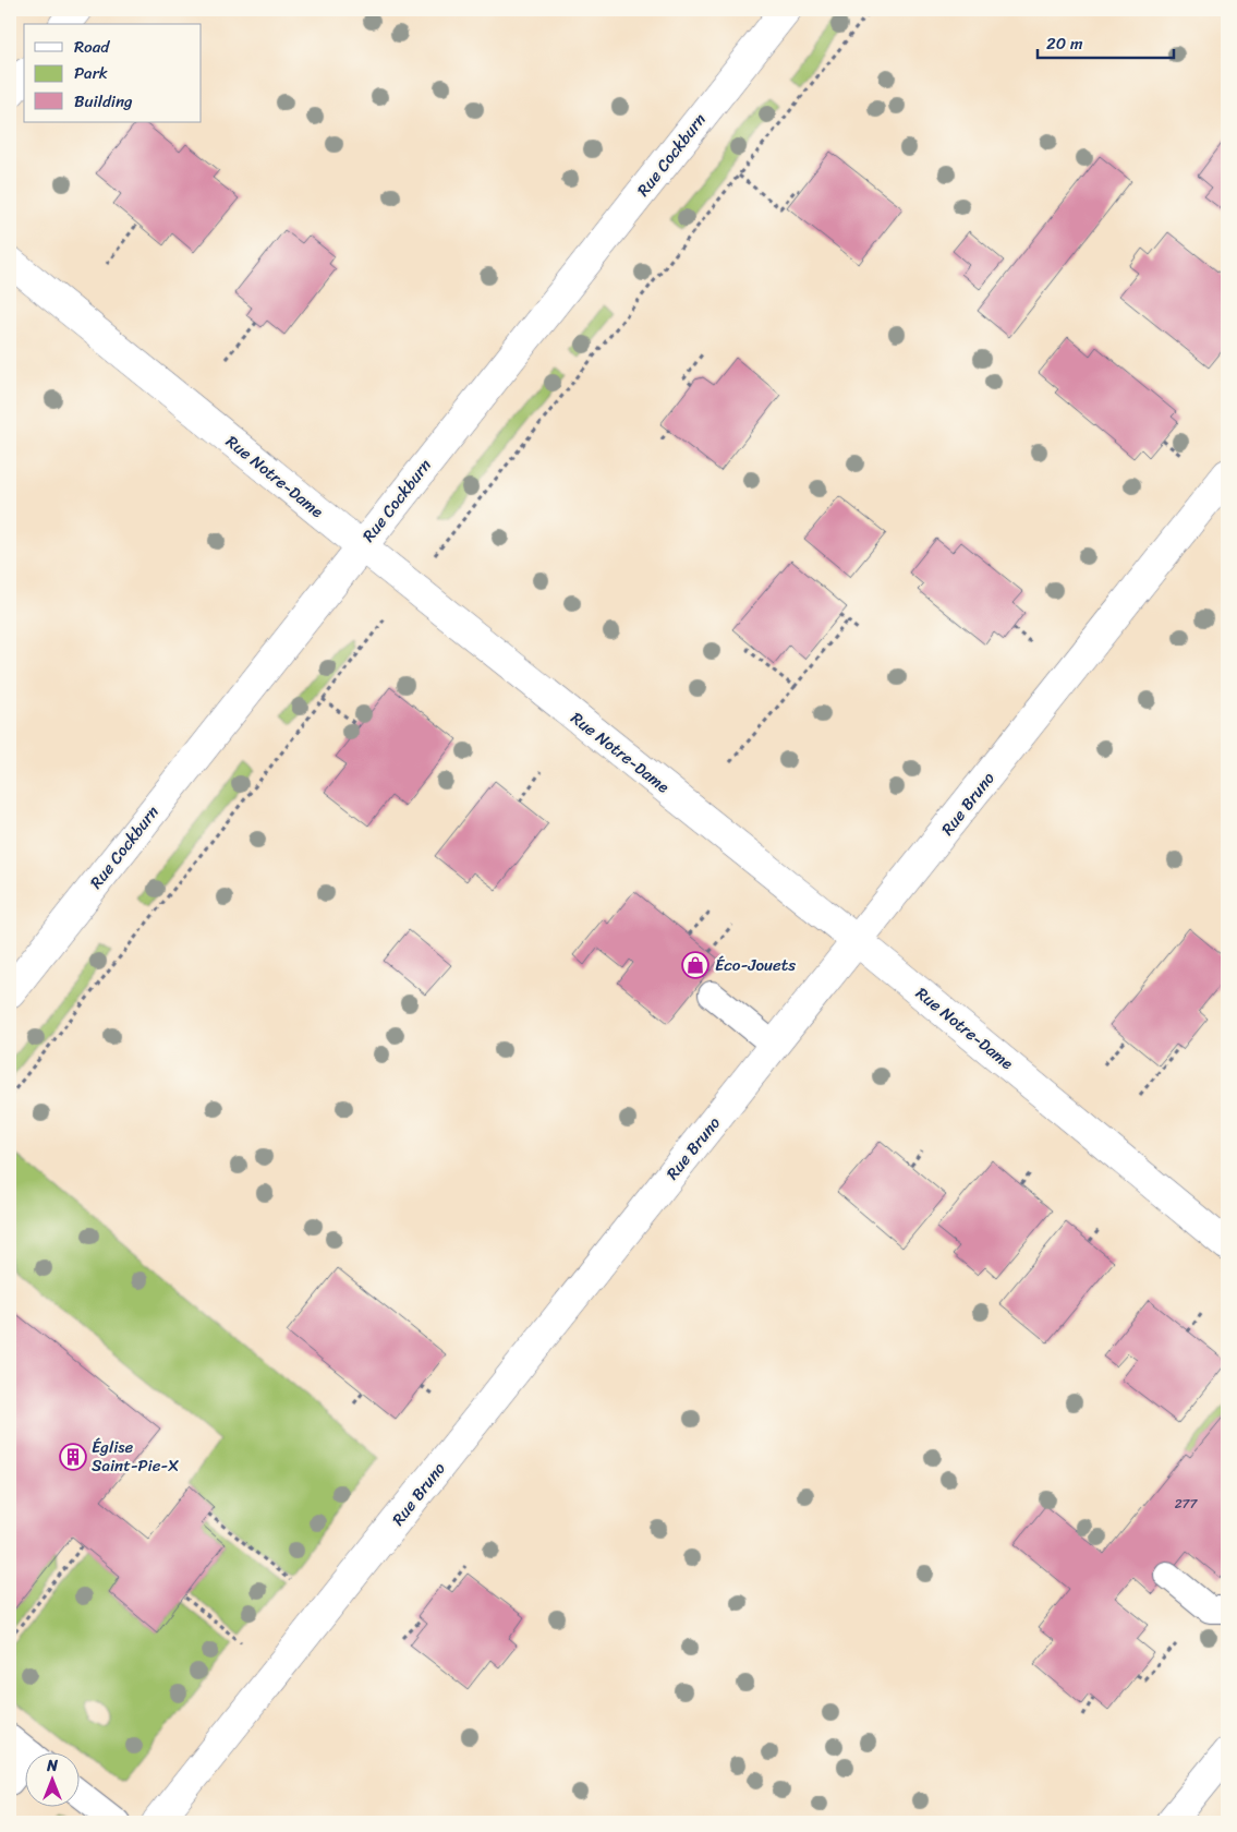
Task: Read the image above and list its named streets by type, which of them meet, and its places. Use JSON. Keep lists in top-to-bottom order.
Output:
{
  "streets": {
    "street": ["Rue Cockburn", "Rue Notre-Dame", "Rue Bruno"]
  },
  "crossings": [
    ["Rue Cockburn", "Rue Notre-Dame"],
    ["Rue Notre-Dame", "Rue Bruno"]
  ],
  "places": {
    "shop": ["Éco-Jouets"],
    "building": ["Église Saint-Pie-X"]
  },
  "house_numbers": ["277"],
  "legend": ["Road", "Park", "Building"],
  "scale_bar": "20 m",
  "north": "top"
}
